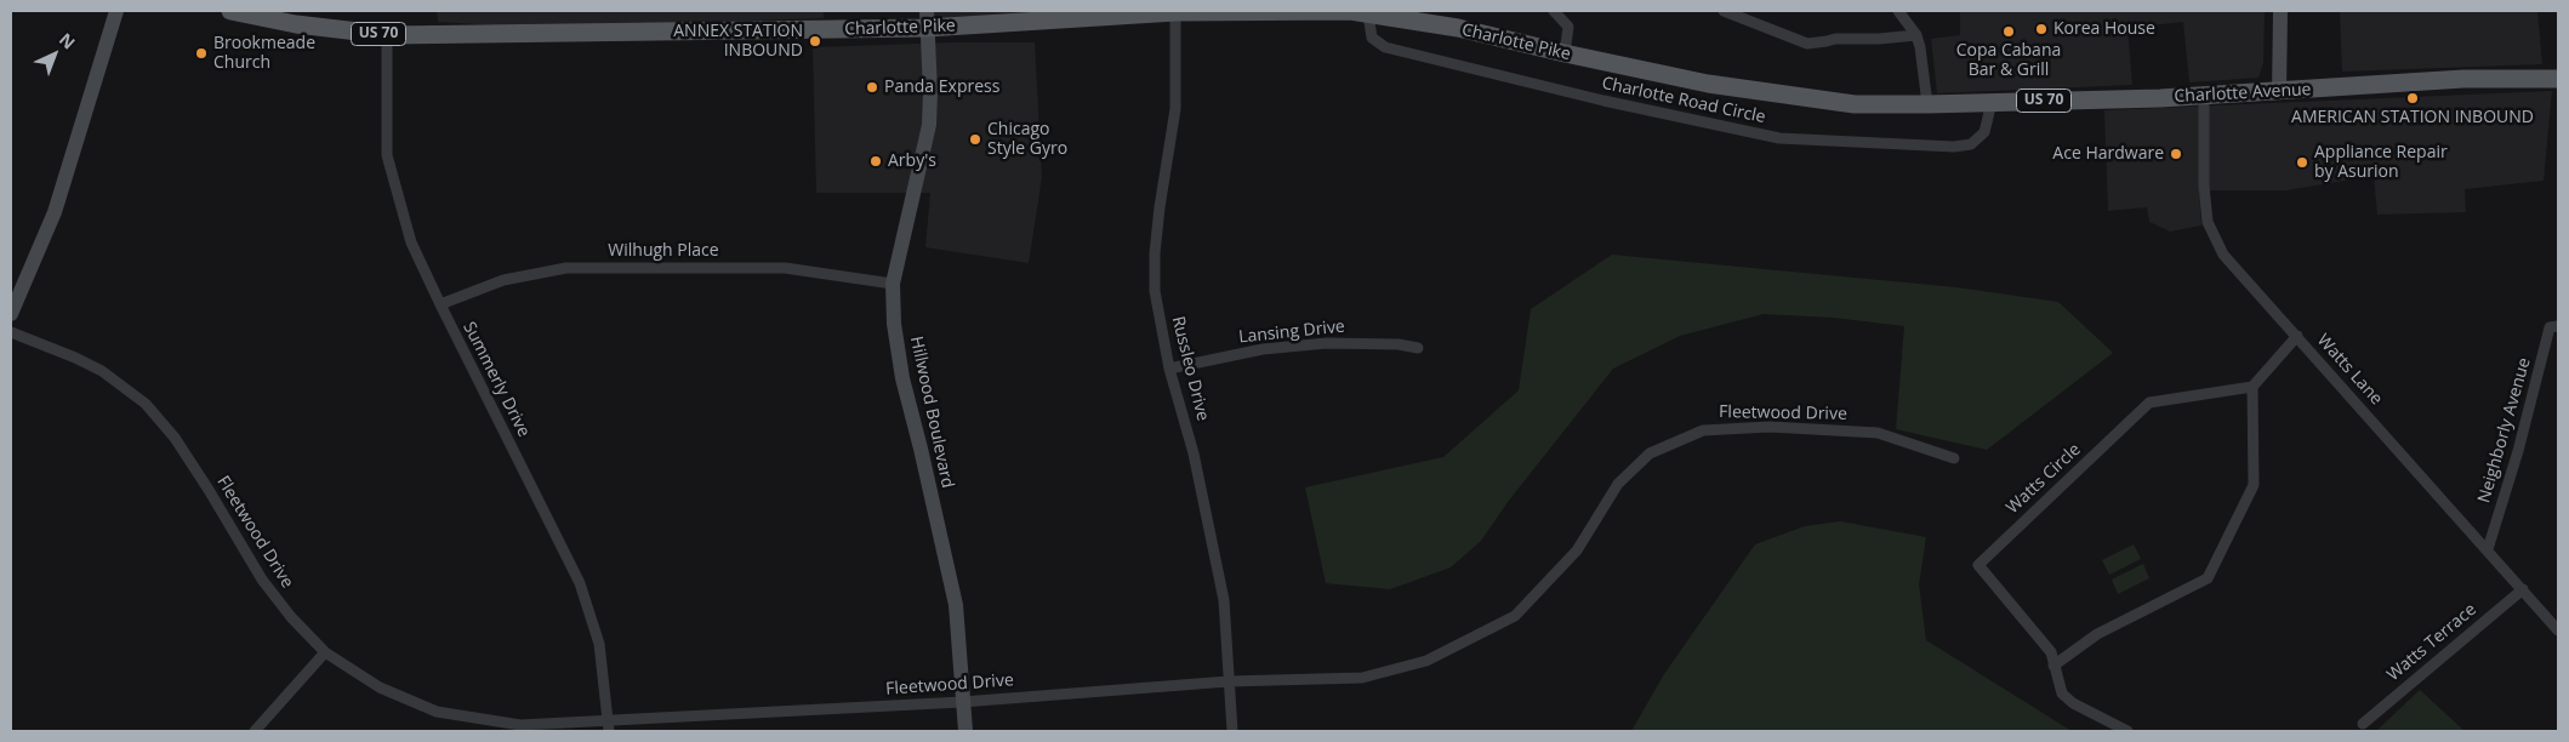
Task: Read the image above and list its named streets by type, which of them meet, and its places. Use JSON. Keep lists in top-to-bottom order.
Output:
{
  "streets": {
    "main road": ["Charlotte Pike", "US 70", "Charlotte Avenue"],
    "street": [
      "Charlotte Road Circle",
      "Wilhugh Place",
      "Lansing Drive",
      "Russleo Drive",
      "Watts Lane",
      "Summerly Drive",
      "Hillwood Boulevard",
      "Fleetwood Drive",
      "Neighborly Avenue",
      "Watts Circle",
      "Watts Terrace"
    ]
  },
  "crossings": [
    ["Charlotte Pike", "Charlotte Avenue"],
    ["Charlotte Pike", "Charlotte Road Circle"],
    ["Charlotte Pike", "Russleo Drive"],
    ["Charlotte Pike", "Summerly Drive"],
    ["Charlotte Pike", "Hillwood Boulevard"],
    ["Charlotte Avenue", "Charlotte Road Circle"],
    ["Charlotte Avenue", "Watts Lane"],
    ["Wilhugh Place", "Summerly Drive"],
    ["Wilhugh Place", "Hillwood Boulevard"],
    ["Lansing Drive", "Russleo Drive"],
    ["Russleo Drive", "Fleetwood Drive"],
    ["Watts Lane", "Neighborly Avenue"],
    ["Watts Lane", "Watts Terrace"],
    ["Summerly Drive", "Fleetwood Drive"],
    ["Hillwood Boulevard", "Fleetwood Drive"]
  ],
  "places": [
    "Korea House",
    "Copa Cabana Bar & Grill",
    "ANNEX STATION INBOUND",
    "Brookmeade Church",
    "Panda Express",
    "AMERICAN STATION INBOUND",
    "Chicago Style Gyro",
    "Ace Hardware",
    "Arby's",
    "Appliance Repair by Asurion"
  ],
  "north": "top right"
}
